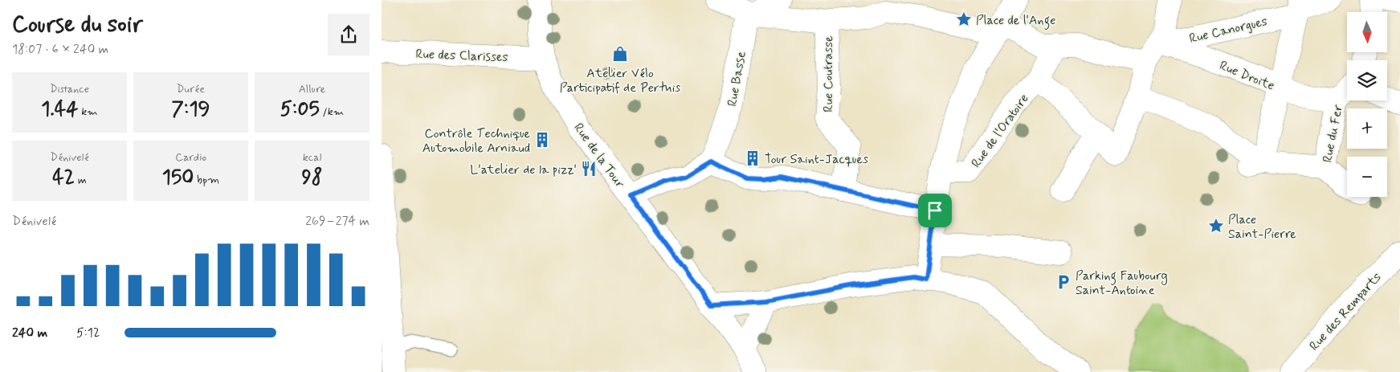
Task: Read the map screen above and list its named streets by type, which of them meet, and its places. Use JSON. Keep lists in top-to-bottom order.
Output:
{
  "streets": {
    "street": [
      "Rue Canorgues",
      "Rue des Clarisses",
      "Rue Coutrasse",
      "Rue Droite",
      "Rue Basse",
      "Rue de l'Oratoire",
      "Rue du Fer",
      "Rue de la Tour",
      "Rue des Remparts"
    ]
  },
  "crossings": [
    ["Rue Canorgues", "Rue Droite"],
    ["Rue des Clarisses", "Rue de la Tour"],
    ["Rue Droite", "Rue du Fer"]
  ],
  "places": {
    "place": ["Place de l'Ange", "Place Saint-Pierre"],
    "shop": ["Atelier Vélo Participatif de Pertuis"],
    "building": ["Contrôle Technique Automobile Arniaud", "Tour Saint-Jacques"],
    "restaurant": ["L'atelier de la pizz'"],
    "parking": ["Parking Faubourg Saint-Antoine"]
  },
  "north": "bottom",
  "page": {
    "heading": ["Course du soir", "18:07 · 6 × 240 m"],
    "map_buttons": ["+", "−"],
    "stats": [
      ["Distance", "1.44 km"],
      ["Durée", "7:19"],
      ["Allure", "5:05 /km"],
      ["Dénivelé", "42 m"],
      ["Cardio", "150 bpm"],
      ["kcal", "98"]
    ],
    "chart": ["Dénivelé", "269–274 m"],
    "list": [
      {
        "name": "240 m",
        "note": "5:12"
      }
    ]
  }
}
